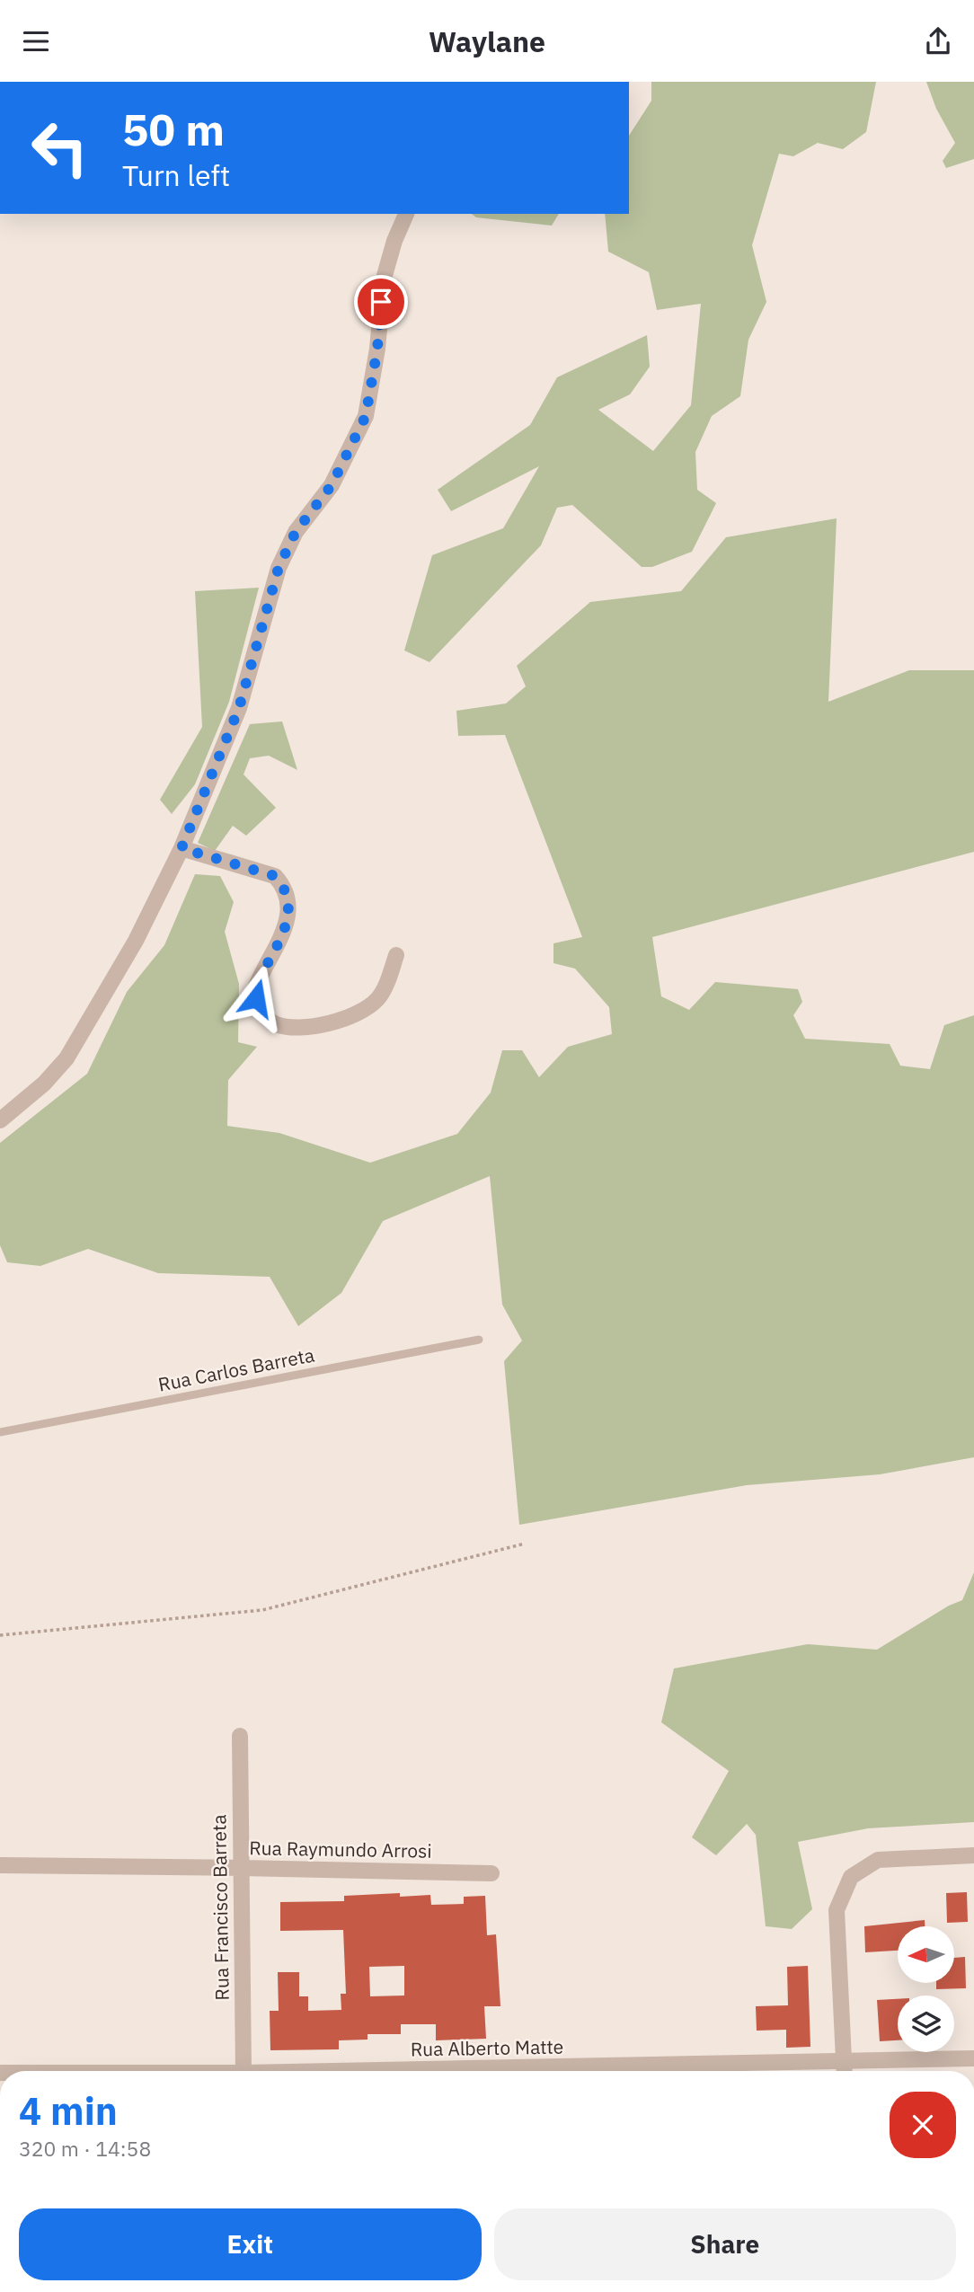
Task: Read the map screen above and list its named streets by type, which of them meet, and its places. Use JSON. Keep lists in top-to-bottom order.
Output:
{
  "streets": {
    "street": ["Rua Raymundo Arrosi", "Rua Francisco Barreta", "Rua Alberto Matte"],
    "lane": ["Rua Carlos Barreta"]
  },
  "crossings": [
    ["Rua Raymundo Arrosi", "Rua Francisco Barreta"]
  ],
  "north": "left",
  "page": {
    "header": "Waylane",
    "turn": ["50 m", "Turn left"],
    "heading": ["4 min", "320 m · 14:58"],
    "buttons": ["Exit", "Share"]
  }
}
